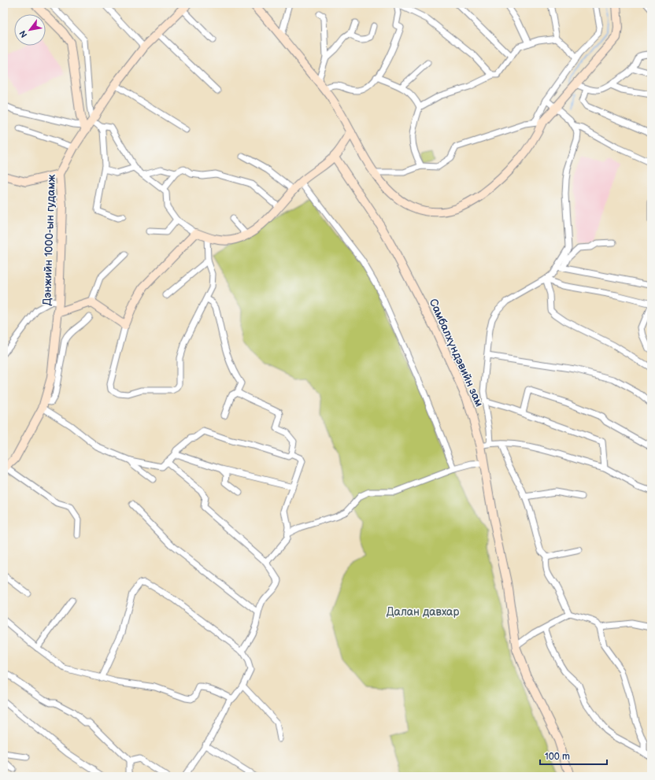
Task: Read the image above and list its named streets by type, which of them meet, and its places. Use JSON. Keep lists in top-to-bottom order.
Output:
{
  "streets": {
    "street": ["Дэнжийн 1000-ын гудамж", "Самбалхүндэвийн зам"]
  },
  "parks": ["Далан давхар"],
  "scale_bar": "100 m",
  "north": "bottom left"
}
